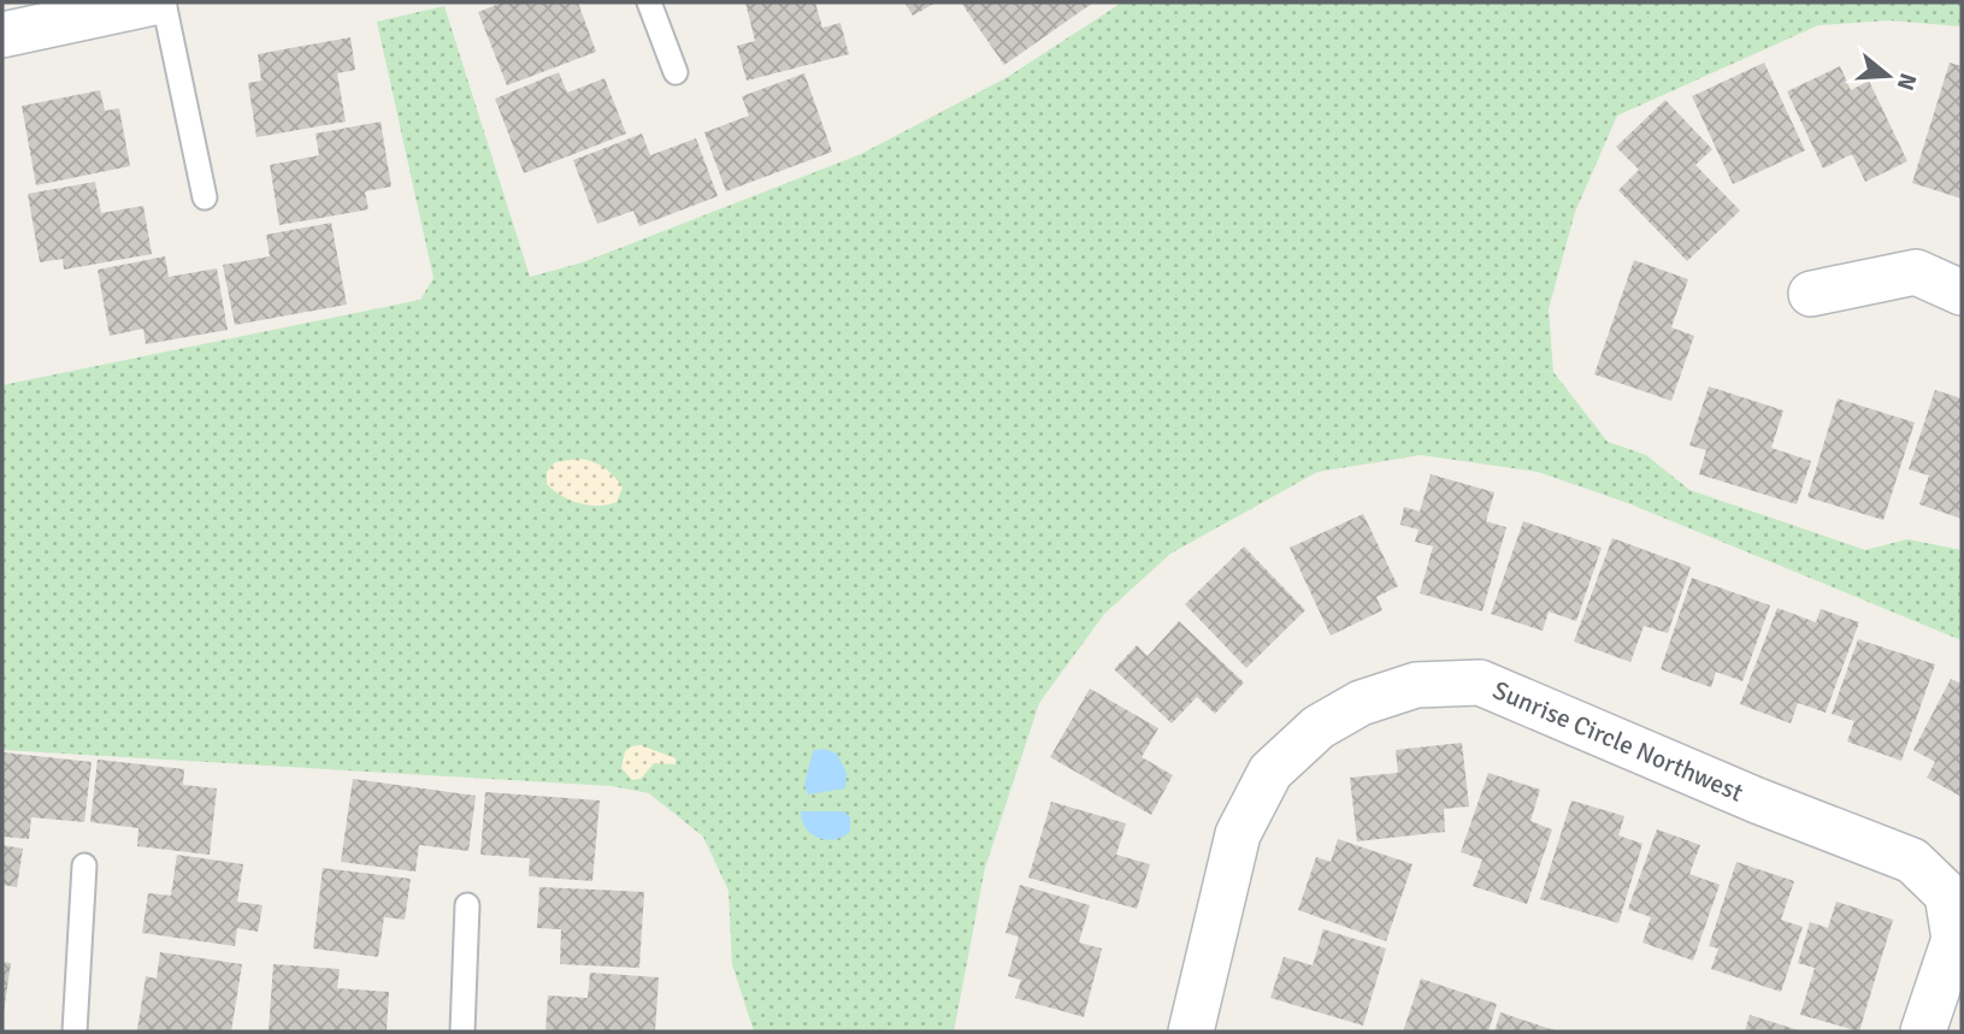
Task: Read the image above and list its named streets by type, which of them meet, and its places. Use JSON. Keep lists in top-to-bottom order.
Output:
{
  "streets": {
    "street": ["Sunrise Circle Northwest"]
  },
  "north": "right"
}
